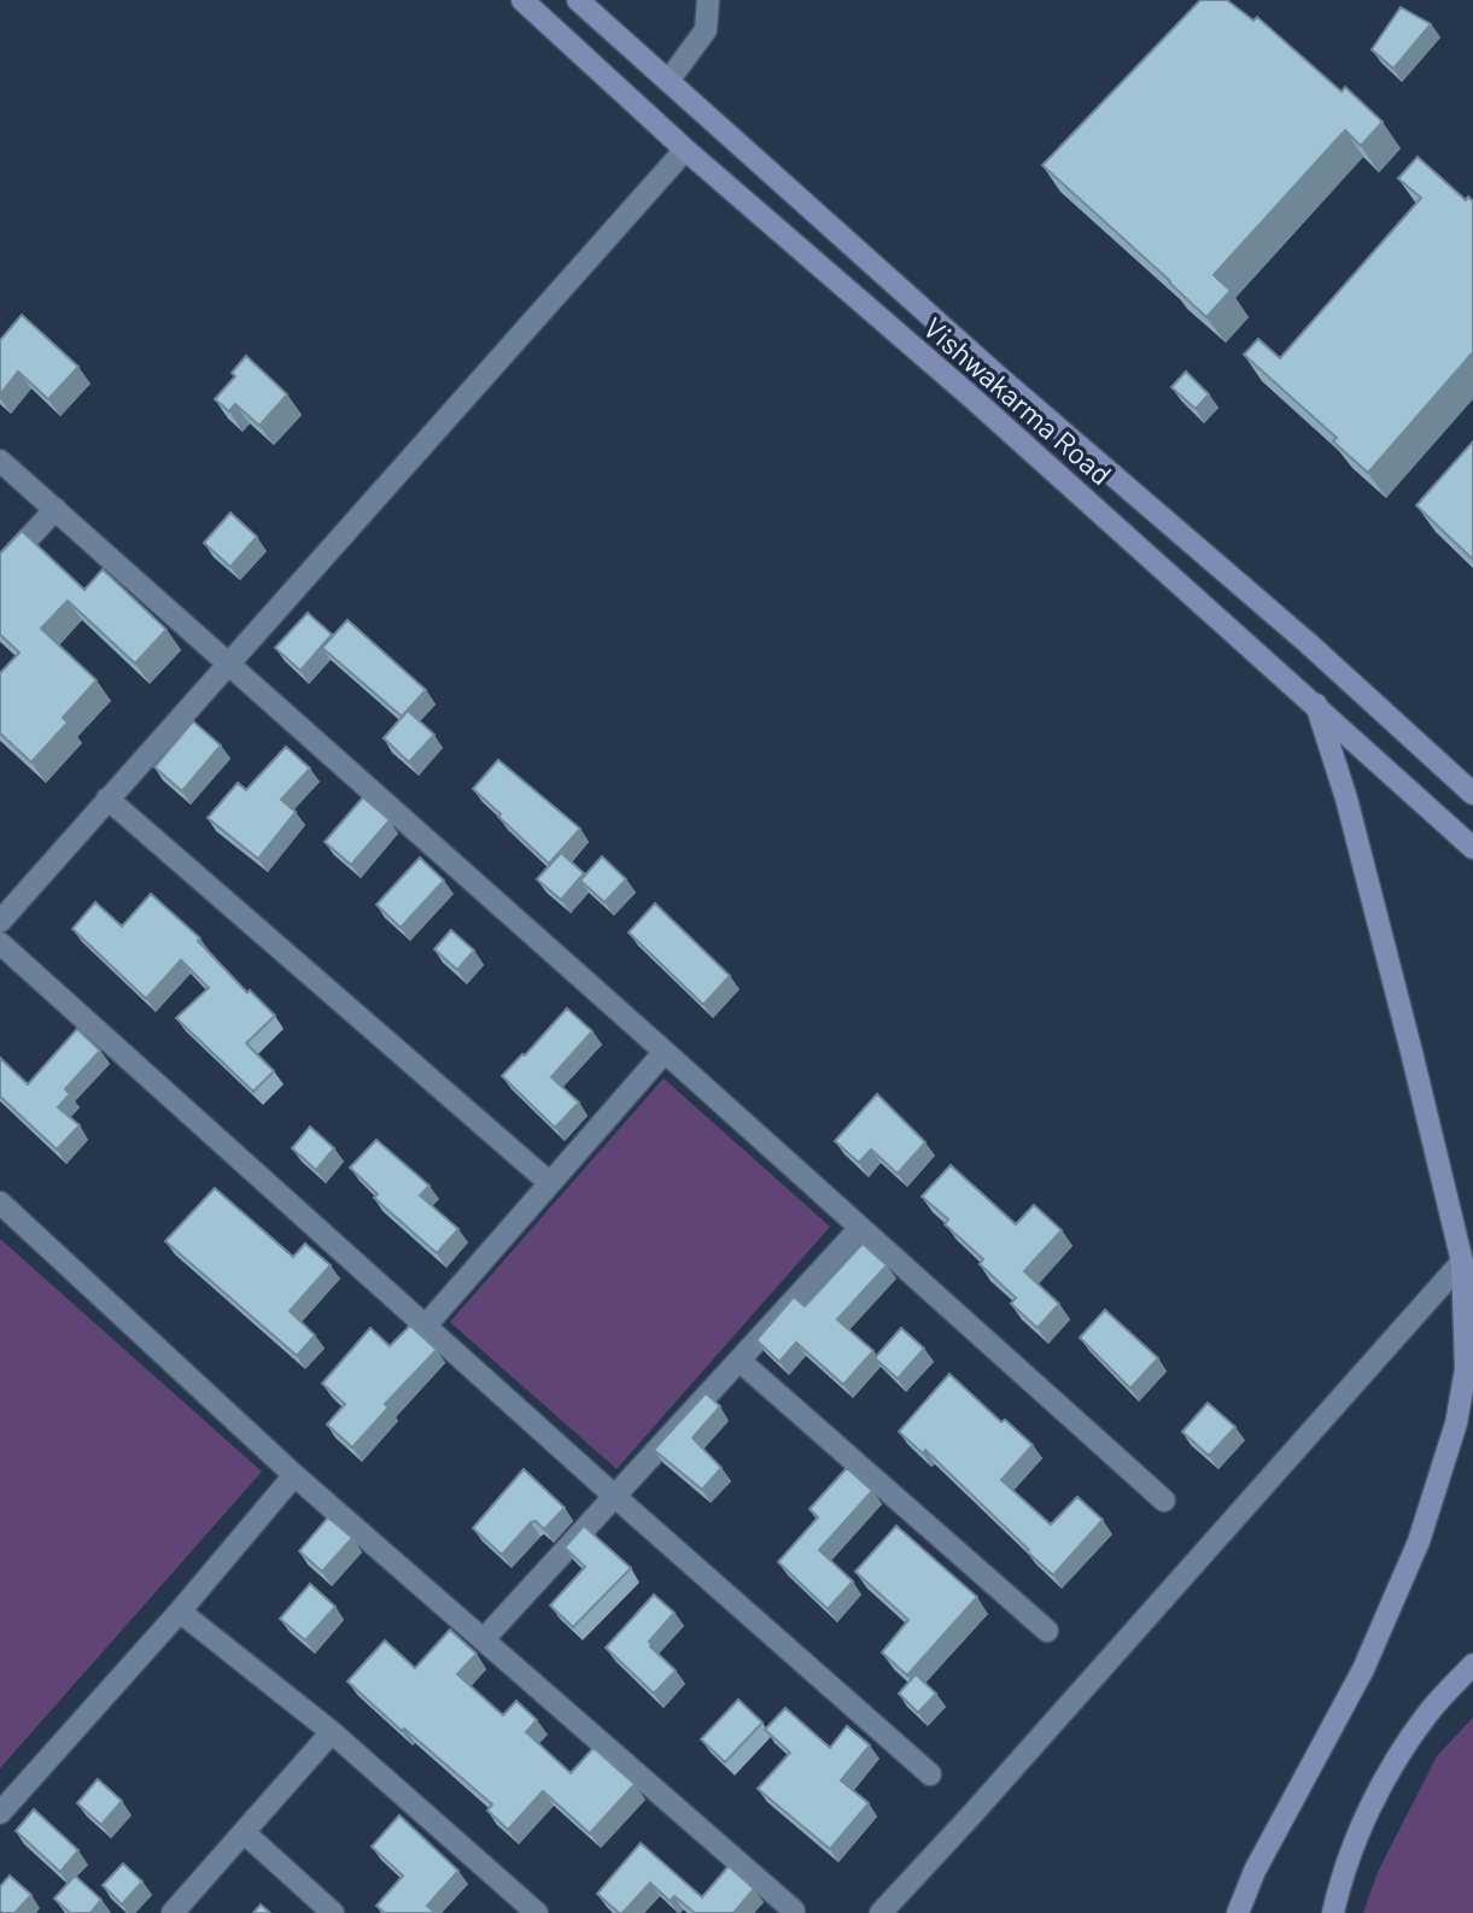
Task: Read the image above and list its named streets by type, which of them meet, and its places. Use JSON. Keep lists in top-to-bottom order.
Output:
{
  "streets": {
    "main road": ["Vishwakarma Road"]
  }
}
